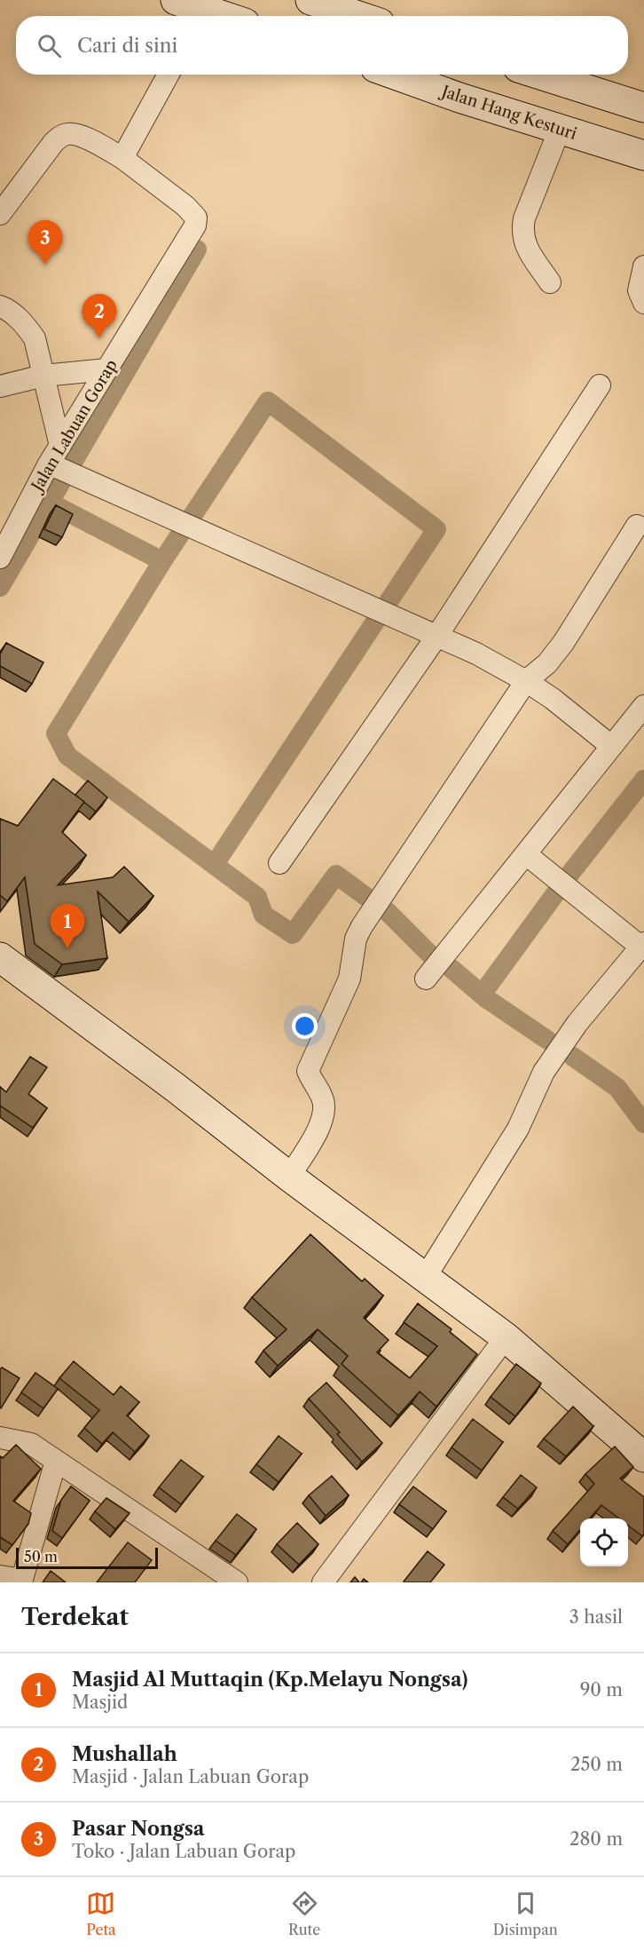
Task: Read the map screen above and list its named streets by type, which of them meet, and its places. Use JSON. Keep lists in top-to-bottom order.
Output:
{
  "streets": {
    "street": ["Jalan Hang Kesturi", "Jalan Labuan Gorap"]
  },
  "scale_bar": "50 m",
  "page": {
    "search": "Cari di sini",
    "pins": ["3", "2", "1"],
    "scale": "50 m",
    "heading": ["Terdekat", "3 hasil"],
    "list": [
      {
        "mark": "1",
        "name": "Masjid Al Muttaqin (Kp.Melayu Nongsa)",
        "note": "Masjid",
        "value": "90 m"
      },
      {
        "mark": "2",
        "name": "Mushallah",
        "note": "Masjid · Jalan Labuan Gorap",
        "value": "250 m"
      },
      {
        "mark": "3",
        "name": "Pasar Nongsa",
        "note": "Toko · Jalan Labuan Gorap",
        "value": "280 m"
      }
    ],
    "nav": ["Peta", "Rute", "Disimpan"]
  }
}
